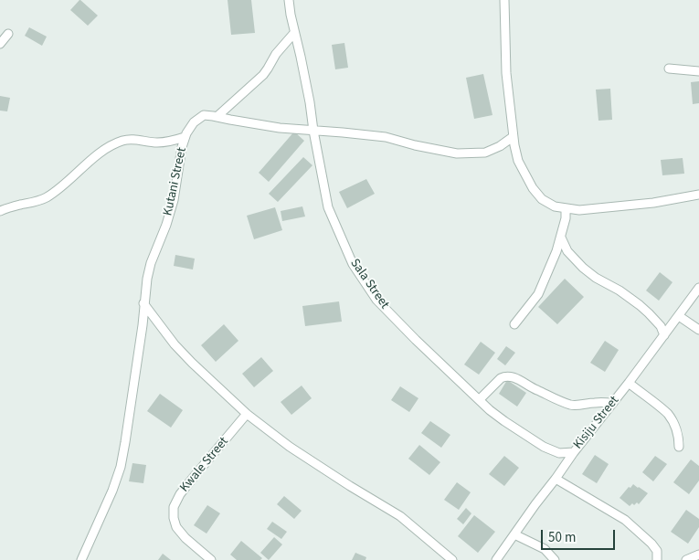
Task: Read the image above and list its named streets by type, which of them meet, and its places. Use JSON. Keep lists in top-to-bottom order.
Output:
{
  "streets": {
    "street": [
      "Kutani Street",
      "Sala Street",
      "Kisiju Street",
      "Kwale Street"
    ]
  },
  "crossings": [
    ["Kutani Street", "Sala Street"],
    ["Sala Street", "Kisiju Street"]
  ],
  "scale_bar": "50 m"
}
